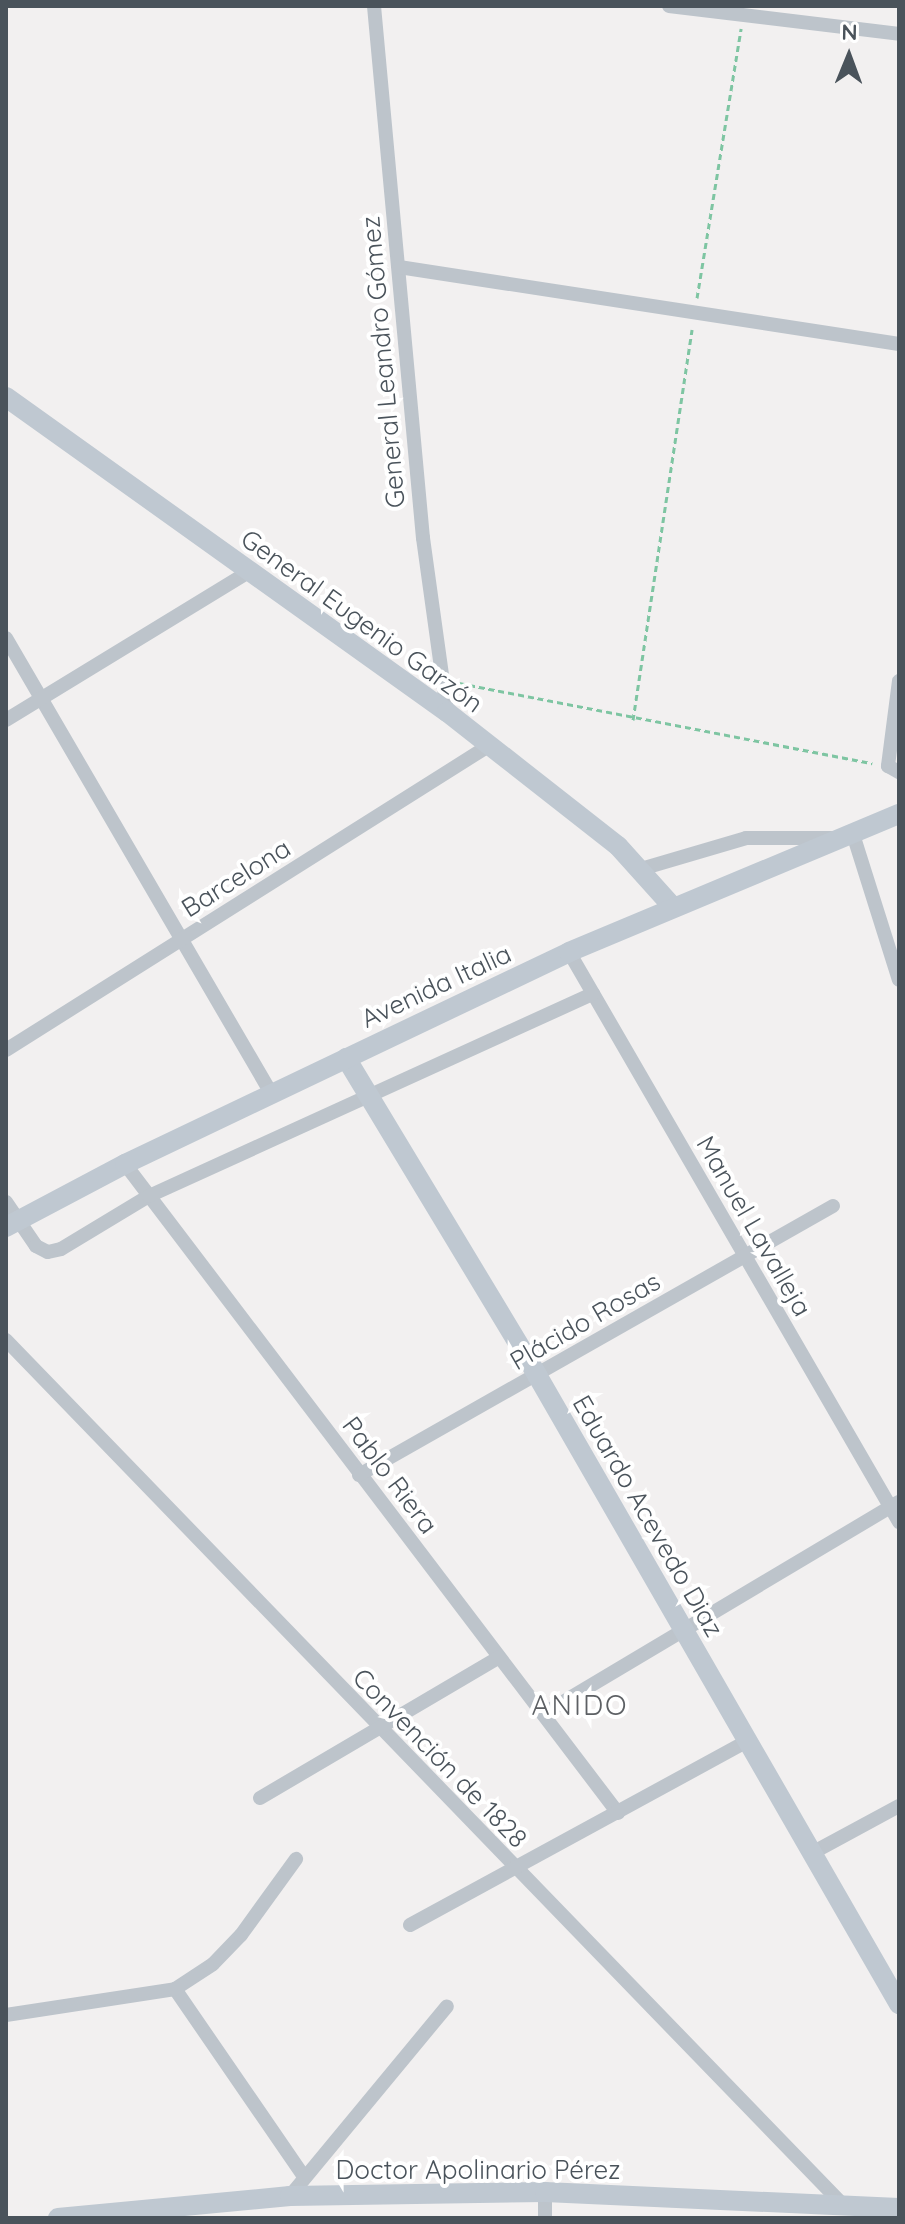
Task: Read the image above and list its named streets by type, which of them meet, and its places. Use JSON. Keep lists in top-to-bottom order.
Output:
{
  "streets": {
    "street": [
      "General Leandro Gómez",
      "General Eugenio Garzón",
      "Barcelona",
      "Avenida Italia",
      "Manuel Lavalleja",
      "Plácido Rosas",
      "Pablo Riera",
      "Eduardo Acevedo Diaz",
      "Convención de 1828",
      "Doctor Apolinario Pérez"
    ]
  },
  "crossings": [
    ["General Leandro Gómez", "General Eugenio Garzón"],
    ["General Eugenio Garzón", "Barcelona"],
    ["General Eugenio Garzón", "Avenida Italia"],
    ["Avenida Italia", "Manuel Lavalleja"],
    ["Avenida Italia", "Pablo Riera"],
    ["Avenida Italia", "Eduardo Acevedo Diaz"],
    ["Manuel Lavalleja", "Plácido Rosas"],
    ["Plácido Rosas", "Pablo Riera"],
    ["Plácido Rosas", "Eduardo Acevedo Diaz"],
    ["Convención de 1828", "Doctor Apolinario Pérez"]
  ],
  "districts": ["ANIDO"],
  "north": "top"
}
